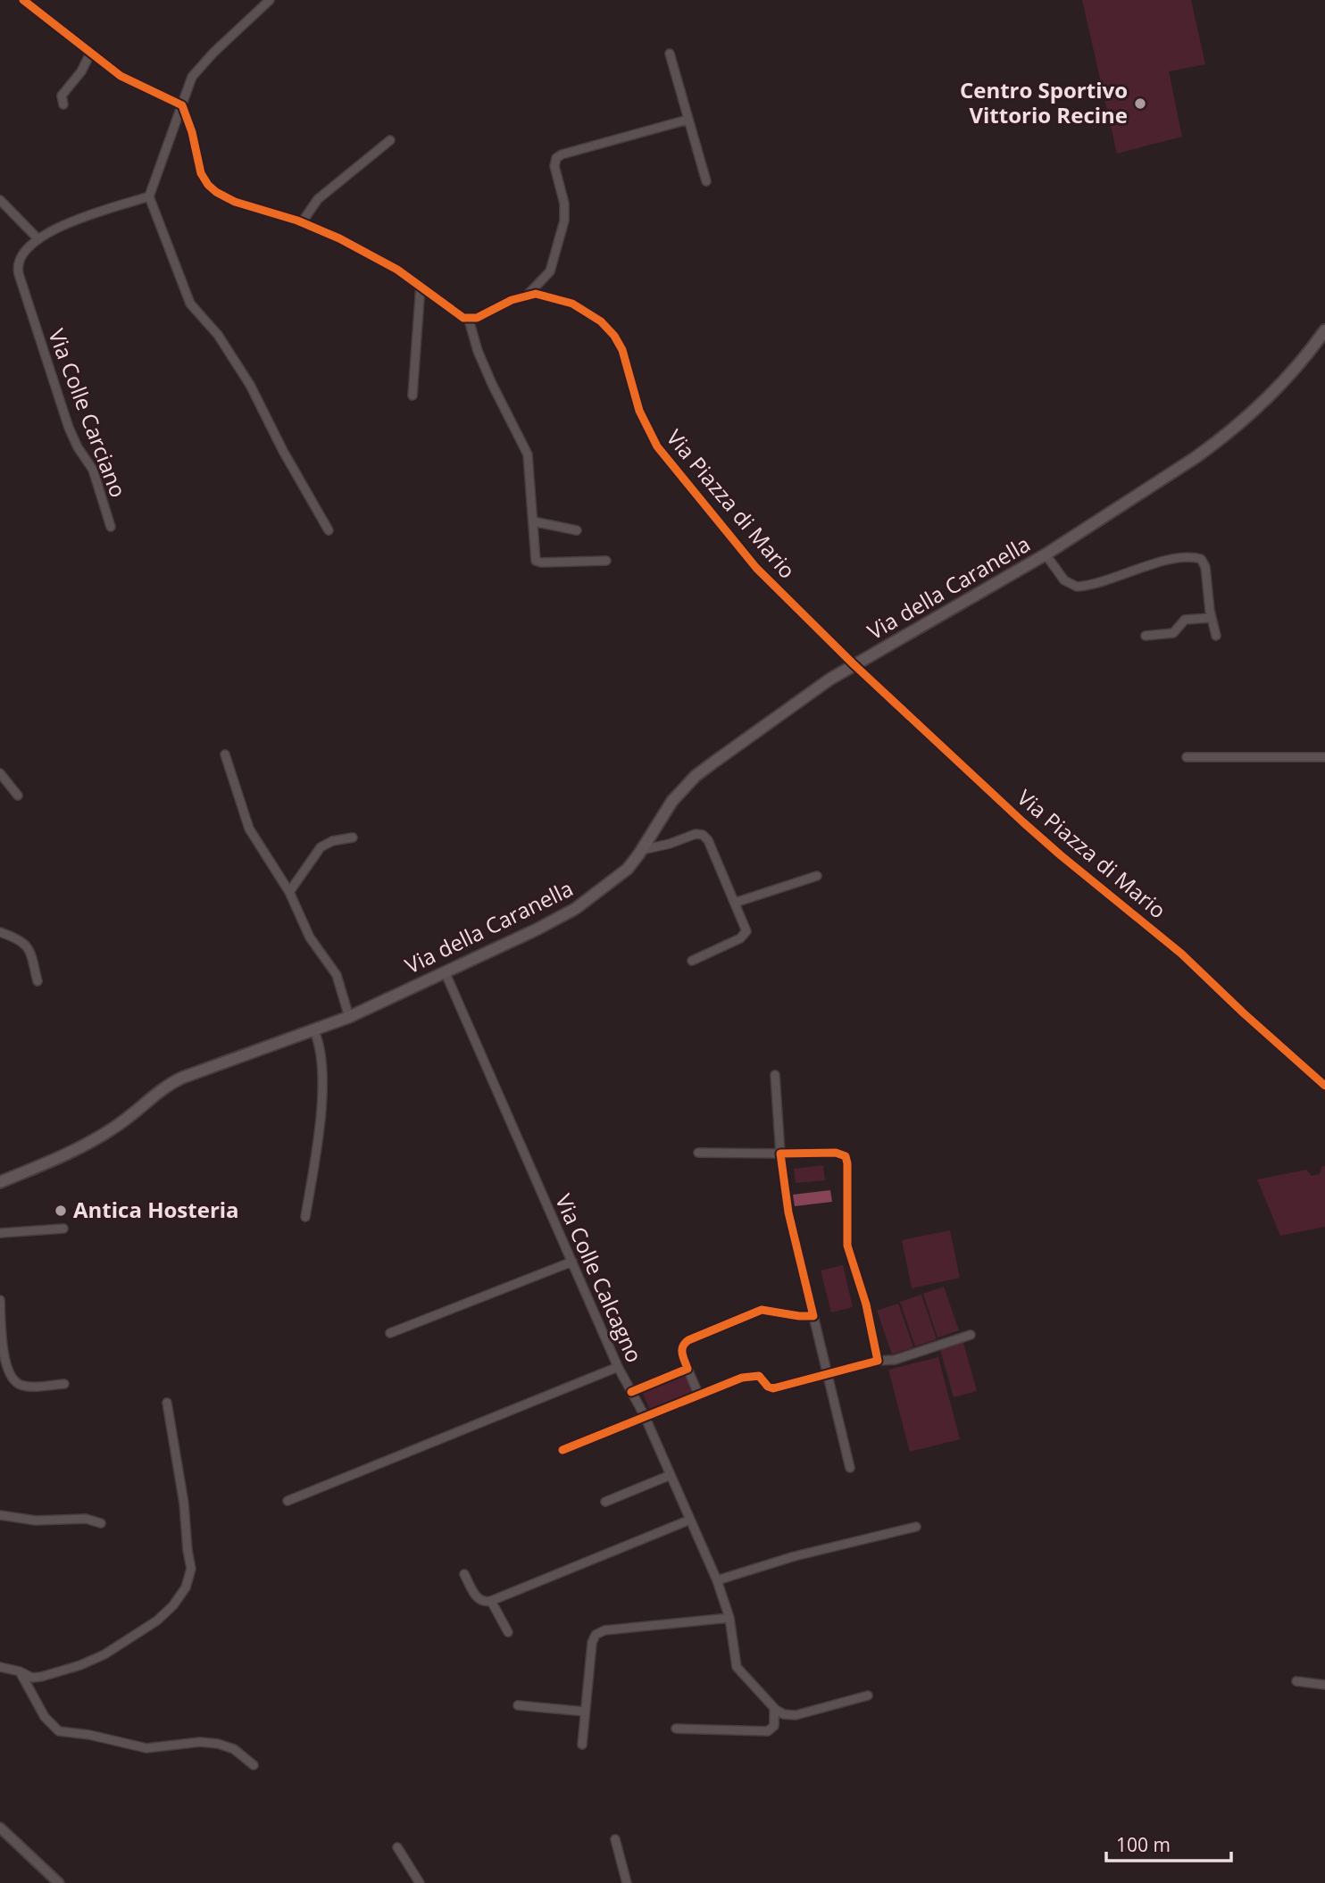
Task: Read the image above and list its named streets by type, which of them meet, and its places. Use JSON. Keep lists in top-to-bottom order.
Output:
{
  "streets": {
    "main road": ["Via della Caranella"],
    "street": ["Via Colle Carciano", "Via Piazza di Mario", "Via Colle Calcagno"]
  },
  "crossings": [
    ["Via Piazza di Mario", "Via della Caranella"],
    ["Via della Caranella", "Via Colle Calcagno"]
  ],
  "places": ["Centro Sportivo Vittorio Recine", "Antica Hosteria"],
  "scale_bar": "100 m"
}
